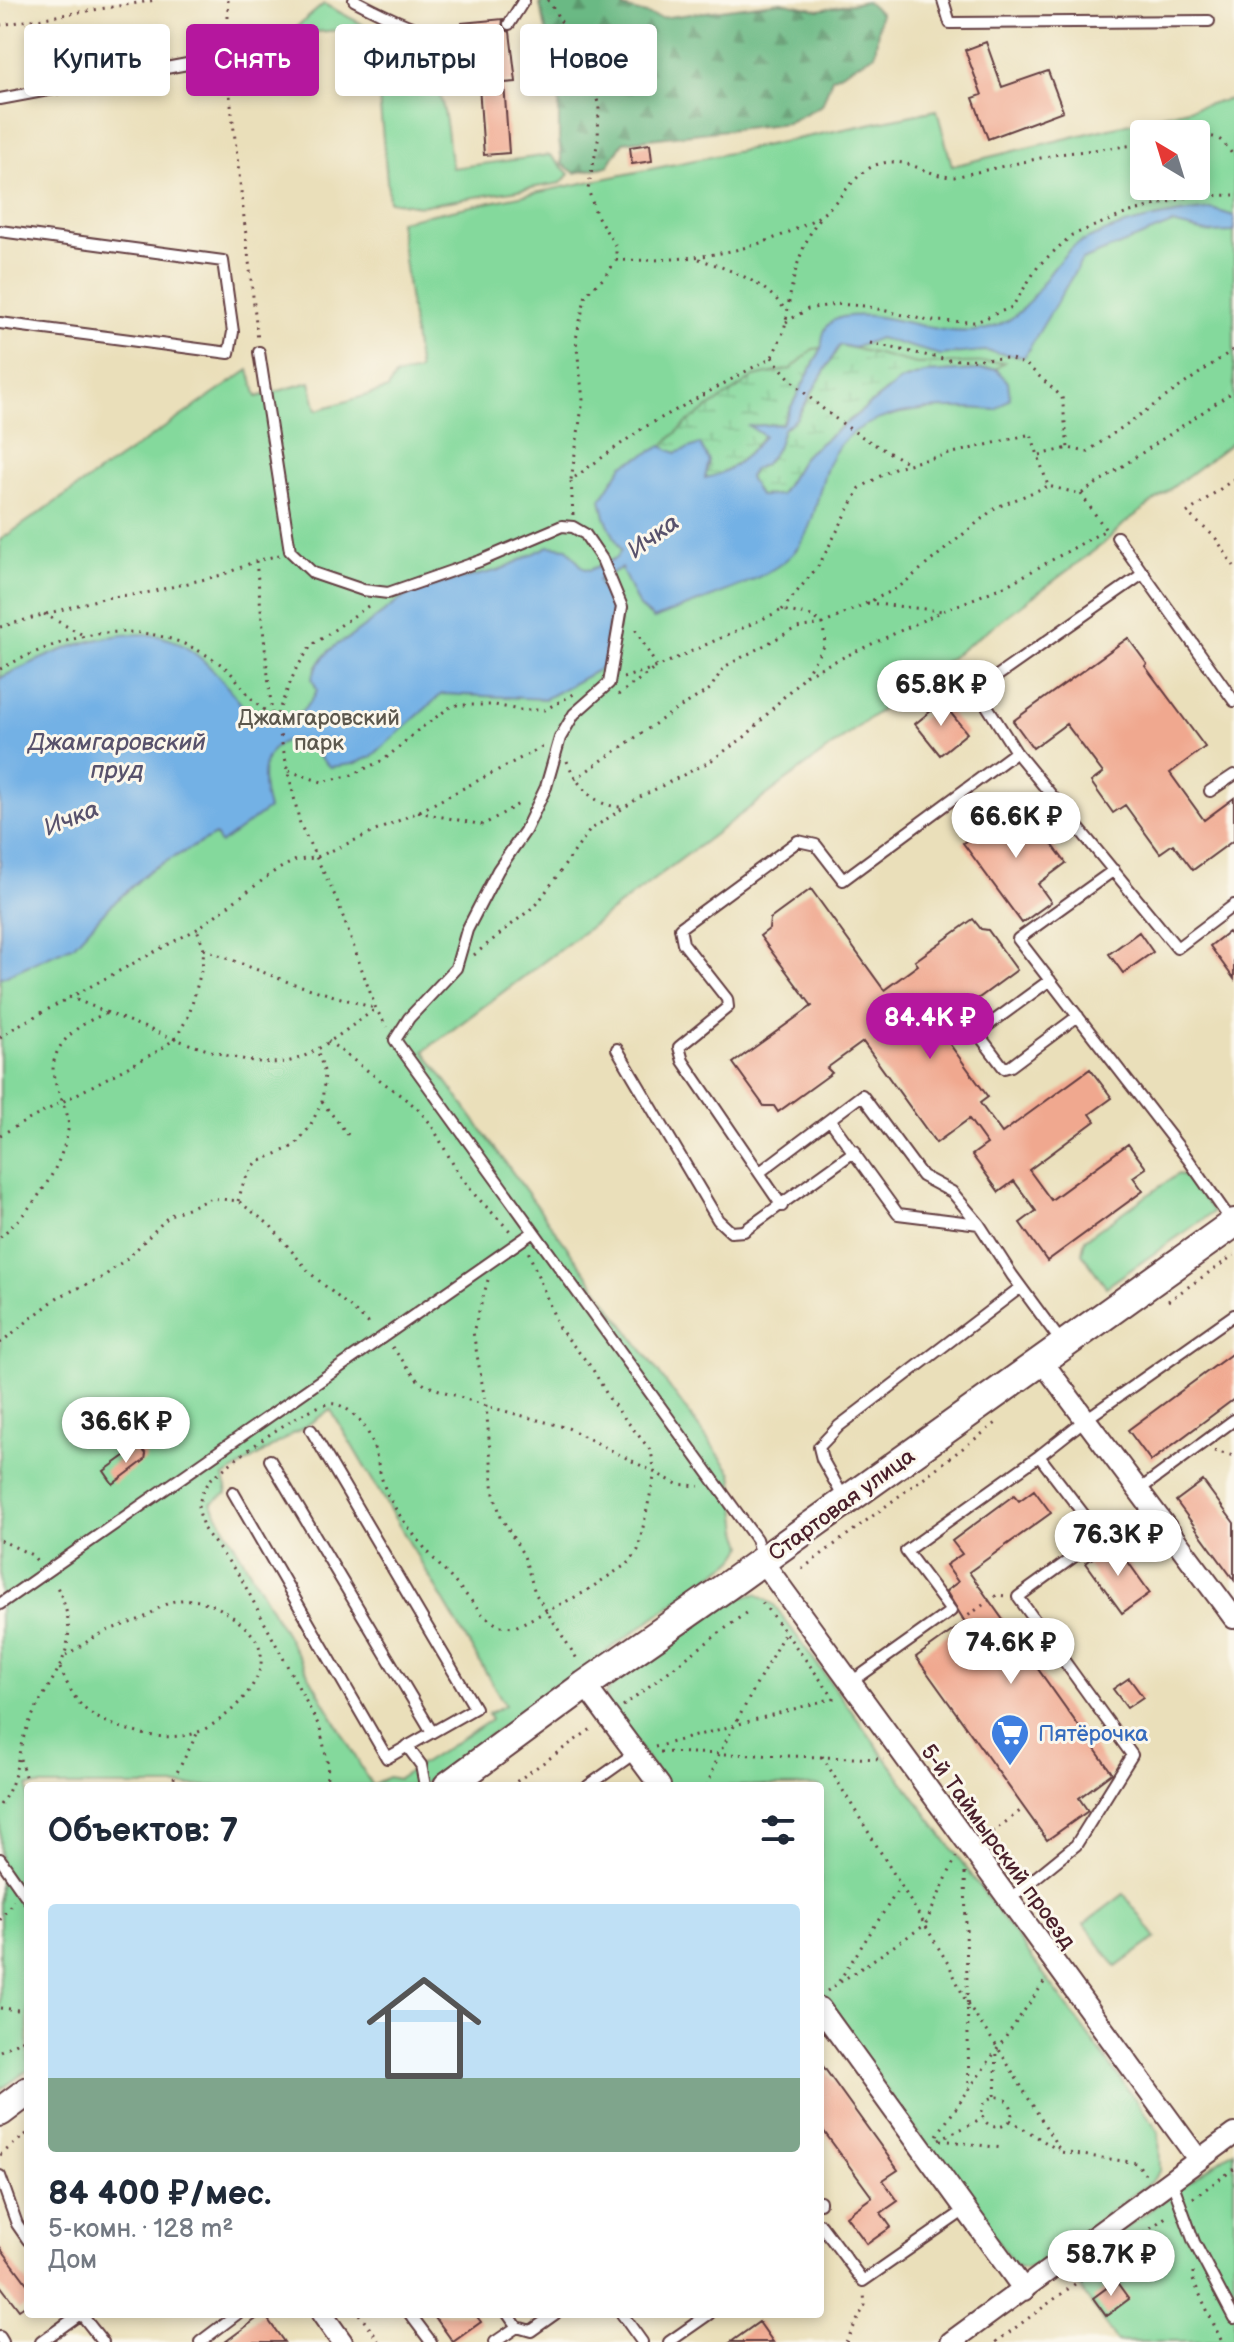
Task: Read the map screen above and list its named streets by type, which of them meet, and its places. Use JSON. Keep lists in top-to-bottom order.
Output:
{
  "streets": {
    "street": ["Стартовая улица", "5-й Таймырский проезд"]
  },
  "crossings": [
    ["Стартовая улица", "5-й Таймырский проезд"]
  ],
  "water": ["Ичка", "Джамгаровский пруд"],
  "parks": ["Джамгаровский парк"],
  "places": {
    "supermarket": ["Пятёрочка"]
  },
  "north": "top left",
  "page": {
    "chip": [
      "Купить",
      "Снять",
      "Фильтры",
      "Новое"
    ],
    "price": [
      "65.8K ₽",
      "66.6K ₽",
      "84.4K ₽",
      "36.6K ₽",
      "76.3K ₽",
      "74.6K ₽",
      "58.7K ₽"
    ],
    "heading": "Объектов: 7",
    "list": [
      {
        "name": "84 400 ₽/мес.",
        "note": "5-комн. · 128 m² · Дом"
      }
    ]
  }
}
